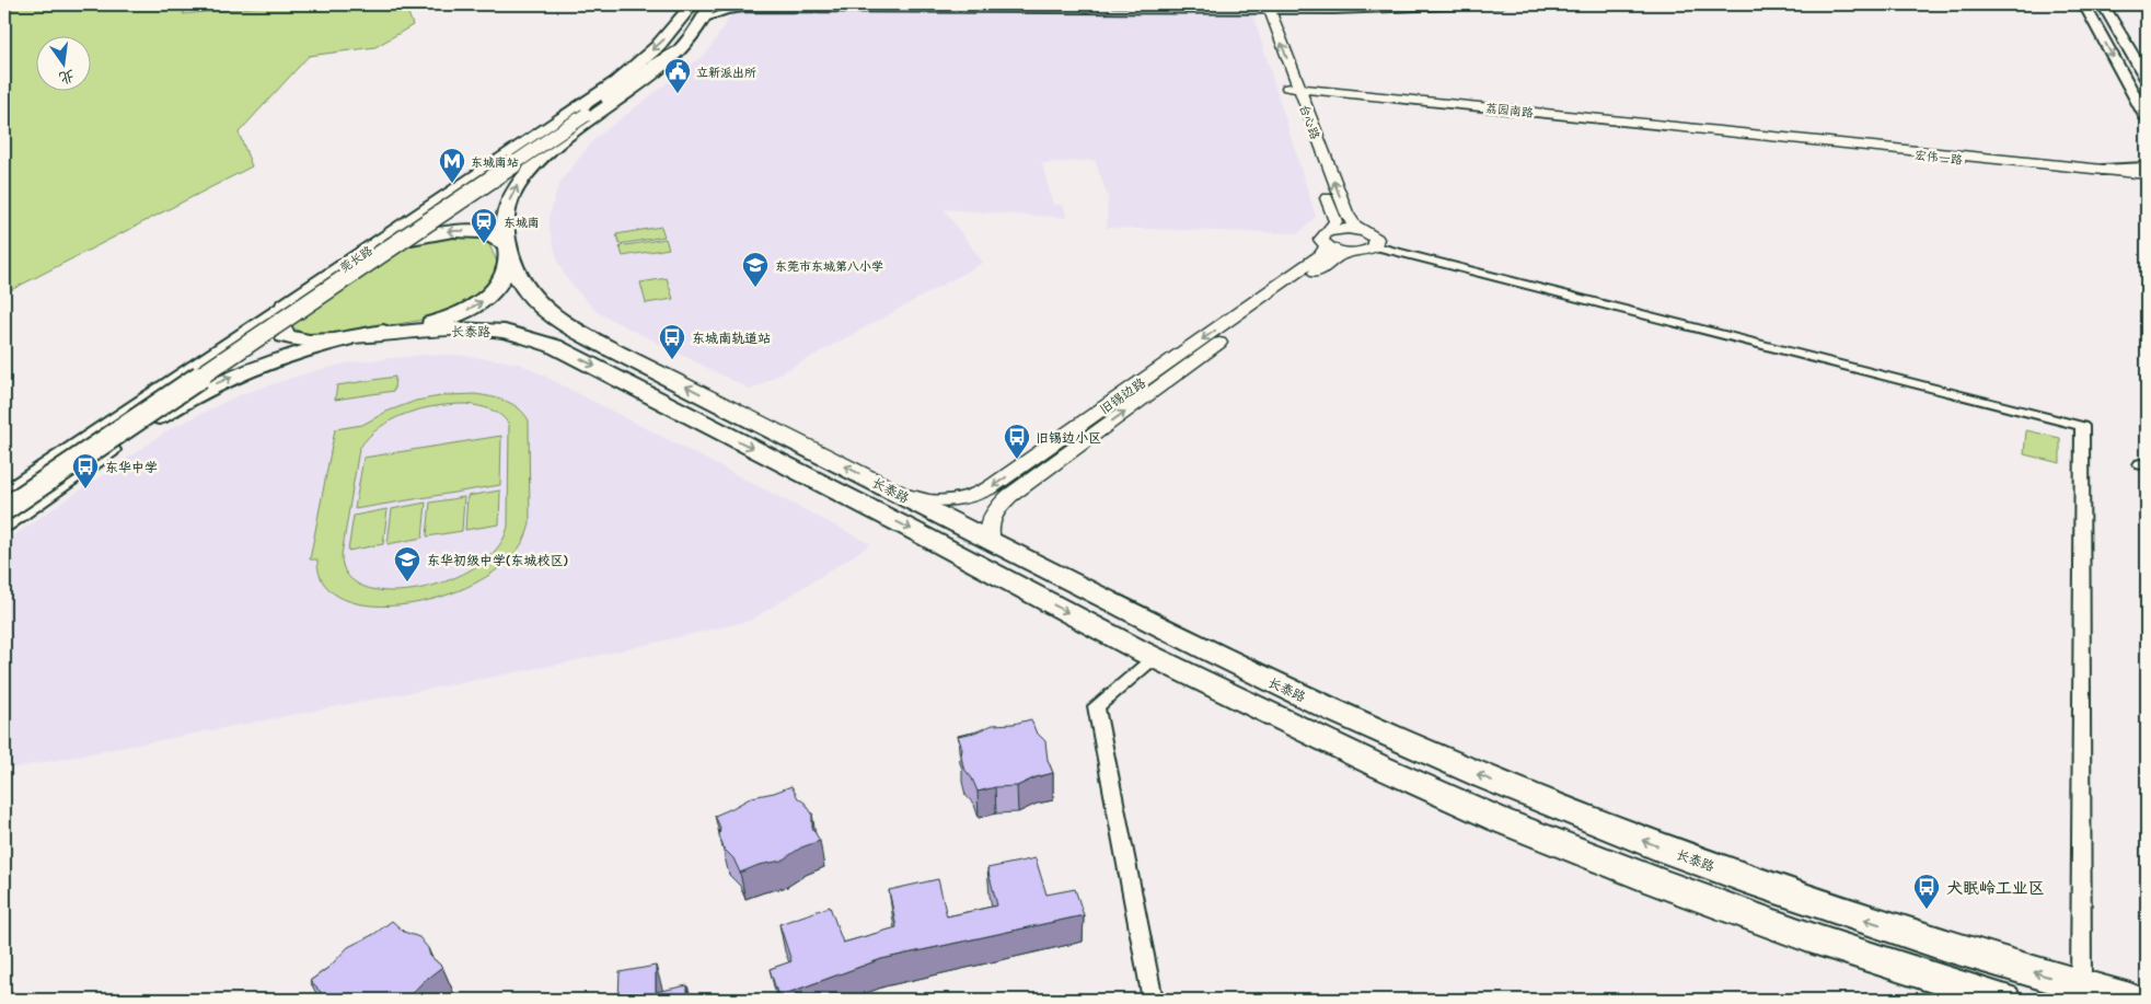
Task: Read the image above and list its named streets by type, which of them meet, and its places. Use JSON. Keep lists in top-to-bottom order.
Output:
{
  "streets": {
    "highway": ["莞长路", "长泰路"],
    "main road": [
      "荔园南路",
      "台心路",
      "宏伟一路",
      "旧锡边路"
    ]
  },
  "crossings": [
    ["荔园南路", "台心路"],
    ["荔园南路", "宏伟一路"],
    ["台心路", "旧锡边路"],
    ["莞长路", "长泰路"],
    ["长泰路", "旧锡边路"]
  ],
  "one_way": ["台心路"],
  "places": {
    "public building": ["立新派出所"],
    "metro station": ["东城南站"],
    "station": ["东城南"],
    "school or university": ["东莞市东城第八小学", "东华初级中学(东城校区)"],
    "bus stop": [
      "东城南轨道站",
      "旧锡边小区",
      "东华中学",
      "犬眠岭工业区"
    ]
  },
  "north": "bottom"
}
